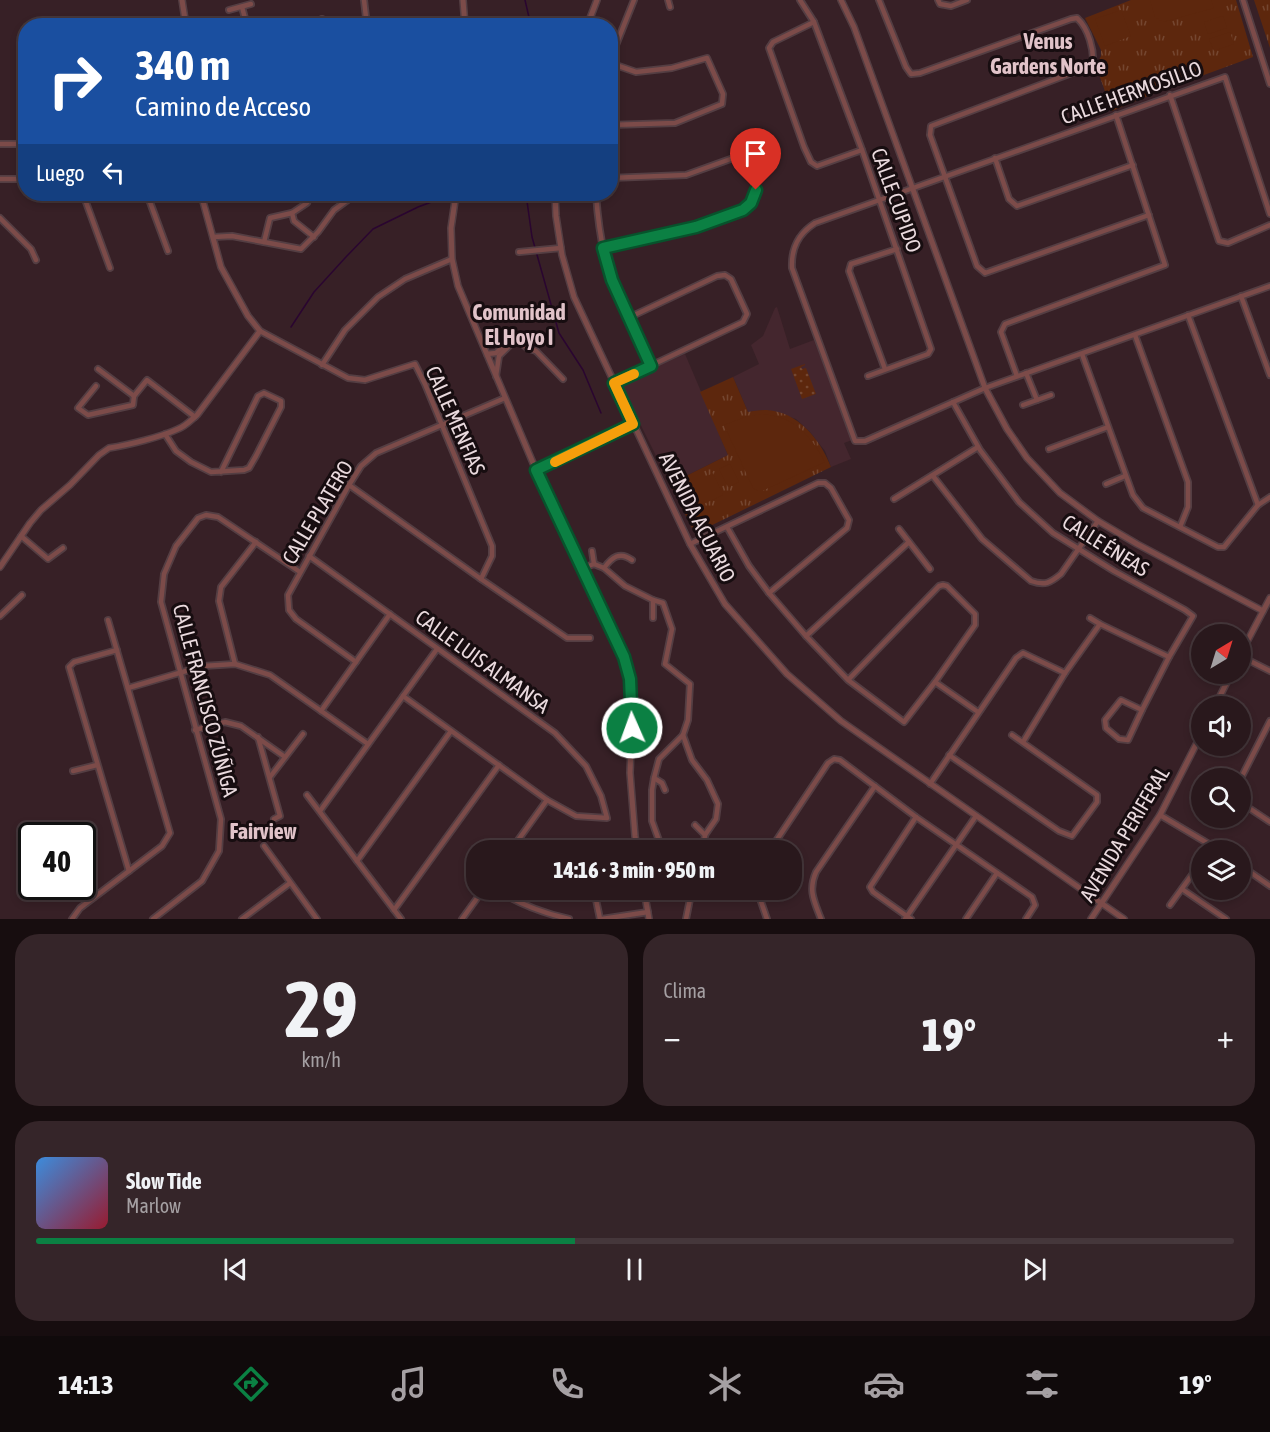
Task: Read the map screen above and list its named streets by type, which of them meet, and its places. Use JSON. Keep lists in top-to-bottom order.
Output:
{
  "streets": {
    "street": [
      "CALLE HERMOSILLO",
      "CALLE CUPIDO",
      "CALLE MENFIAS",
      "CALLE PLATERO",
      "AVENIDA ACUARIO",
      "CALLE ÉNEAS",
      "CALLE LUIS ALMANSA",
      "CALLE FRANCISCO ZÚÑIGA",
      "AVENIDA PERIFERAL"
    ]
  },
  "crossings": [
    ["CALLE HERMOSILLO", "CALLE CUPIDO"],
    ["CALLE HERMOSILLO", "CALLE ÉNEAS"],
    ["CALLE MENFIAS", "CALLE PLATERO"],
    ["CALLE PLATERO", "CALLE LUIS ALMANSA"],
    ["CALLE PLATERO", "CALLE FRANCISCO ZÚÑIGA"],
    ["AVENIDA ACUARIO", "AVENIDA PERIFERAL"]
  ],
  "districts": ["Venus Gardens Norte", "Comunidad El Hoyo I", "Fairview"],
  "north": "top right",
  "page": {
    "turn": ["340 m", "Camino de Acceso"],
    "then": "Luego",
    "limit": "40",
    "trip": "14:16 · 3 min · 950 m",
    "tile": [
      ["29", "km/h"],
      "Clima"
    ],
    "heat": ["−", "19°", "+"],
    "song": ["Slow Tide", "Marlow"],
    "tabs": ["14:13", "19°"]
  }
}
